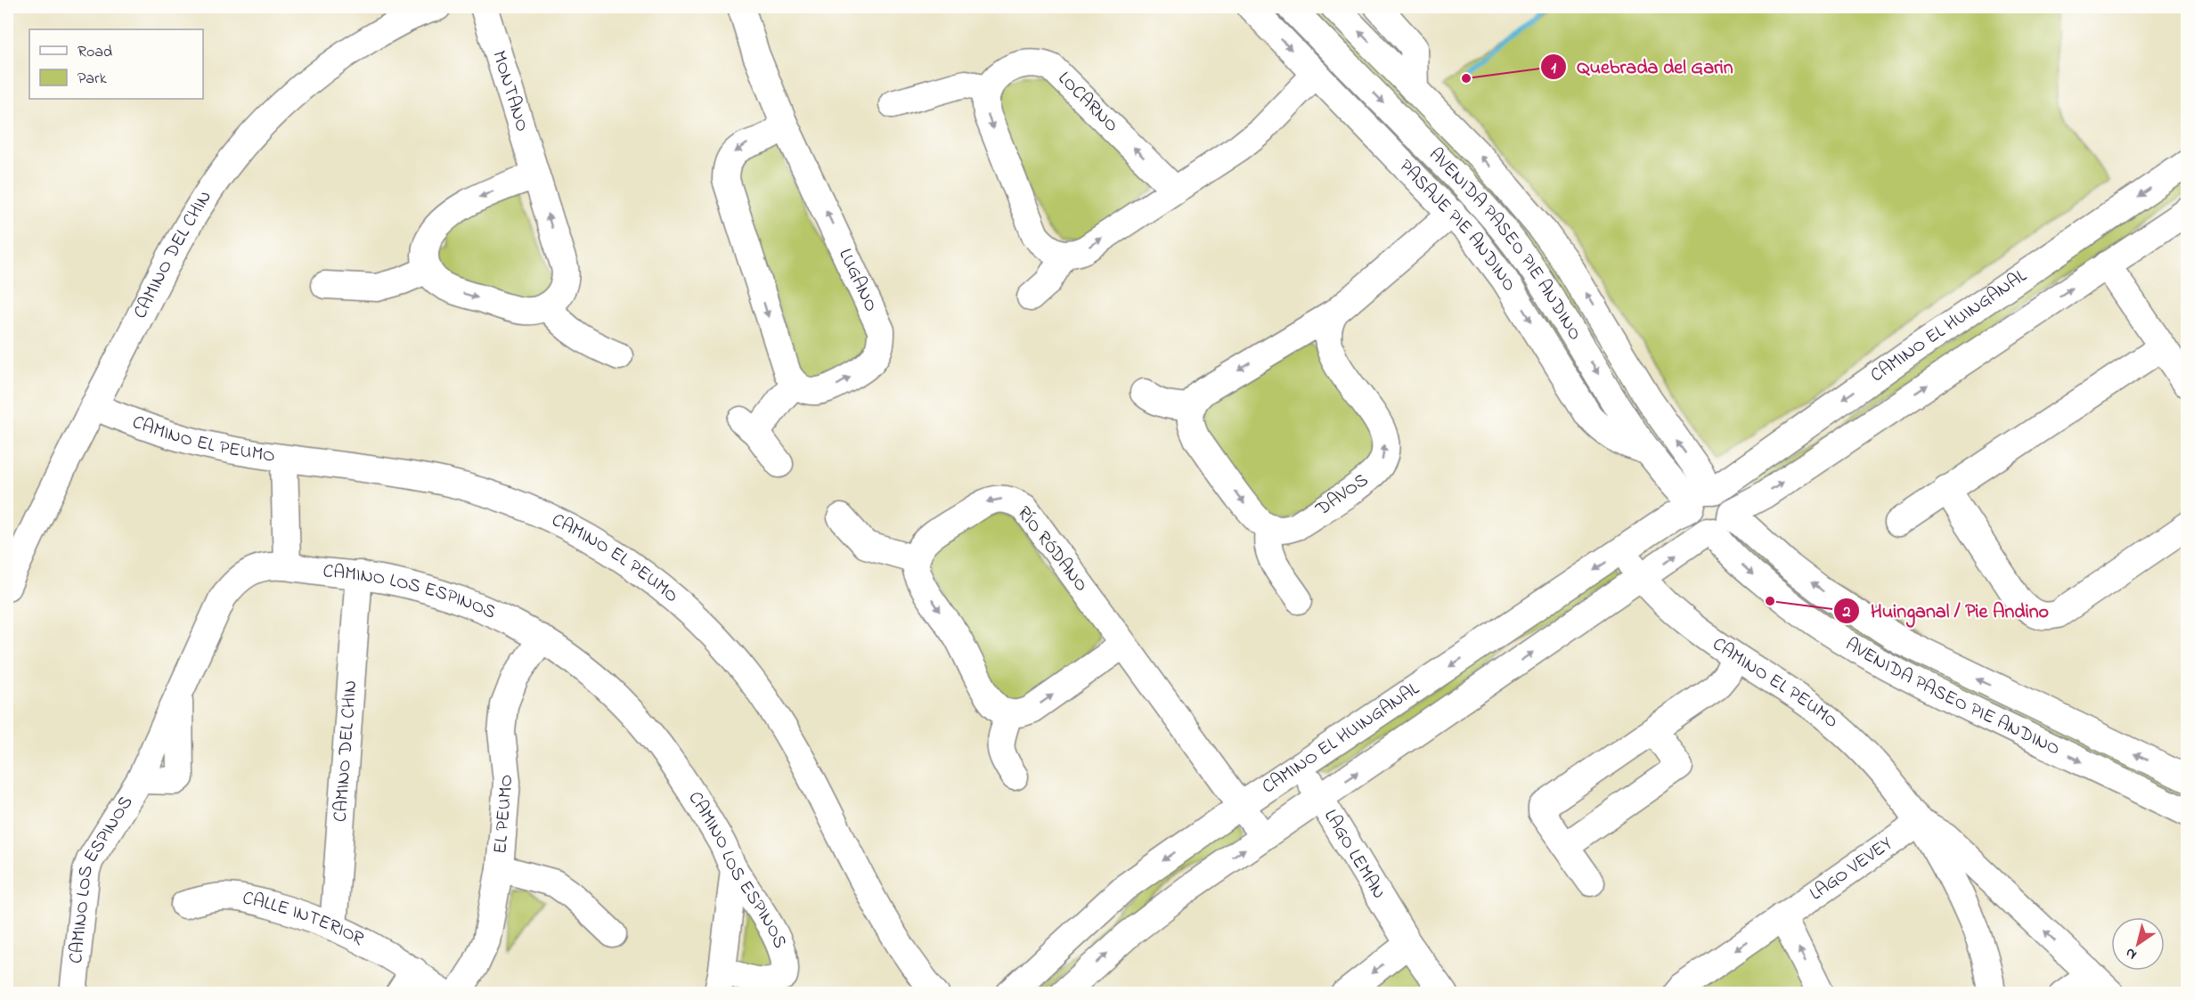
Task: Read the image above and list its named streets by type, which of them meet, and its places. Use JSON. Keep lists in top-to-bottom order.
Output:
{
  "streets": {
    "street": [
      "MONTANO",
      "LOCARNO",
      "PASAJE PIE ANDINO",
      "AVENIDA PASEO PIE ANDINO",
      "CAMINO DEL CHIN",
      "LUGANO",
      "CAMINO EL HUINGANAL",
      "CAMINO EL PEUMO",
      "DAVOS",
      "RÍO RÓDANO",
      "CAMINO LOS ESPINOS",
      "EL PEUMO",
      "LAGO LEMAN",
      "LAGO VEVEY",
      "CALLE INTERIOR"
    ]
  },
  "crossings": [
    ["PASAJE PIE ANDINO", "AVENIDA PASEO PIE ANDINO"],
    ["AVENIDA PASEO PIE ANDINO", "CAMINO EL HUINGANAL"],
    ["CAMINO DEL CHIN", "CAMINO EL PEUMO"],
    ["CAMINO DEL CHIN", "CAMINO LOS ESPINOS"],
    ["CAMINO DEL CHIN", "CALLE INTERIOR"],
    ["CAMINO EL HUINGANAL", "CAMINO EL PEUMO"],
    ["CAMINO EL HUINGANAL", "RÍO RÓDANO"],
    ["CAMINO EL HUINGANAL", "LAGO LEMAN"],
    ["CAMINO EL PEUMO", "LAGO VEVEY"],
    ["CAMINO LOS ESPINOS", "EL PEUMO"]
  ],
  "one_way": [
    "MONTANO",
    "LOCARNO",
    "PASAJE PIE ANDINO",
    "LAGO VEVEY"
  ],
  "places": ["Quebrada del Garin", "Huinganal / Pie Andino"],
  "legend": ["Road", "Park"],
  "north": "bottom left"
}
